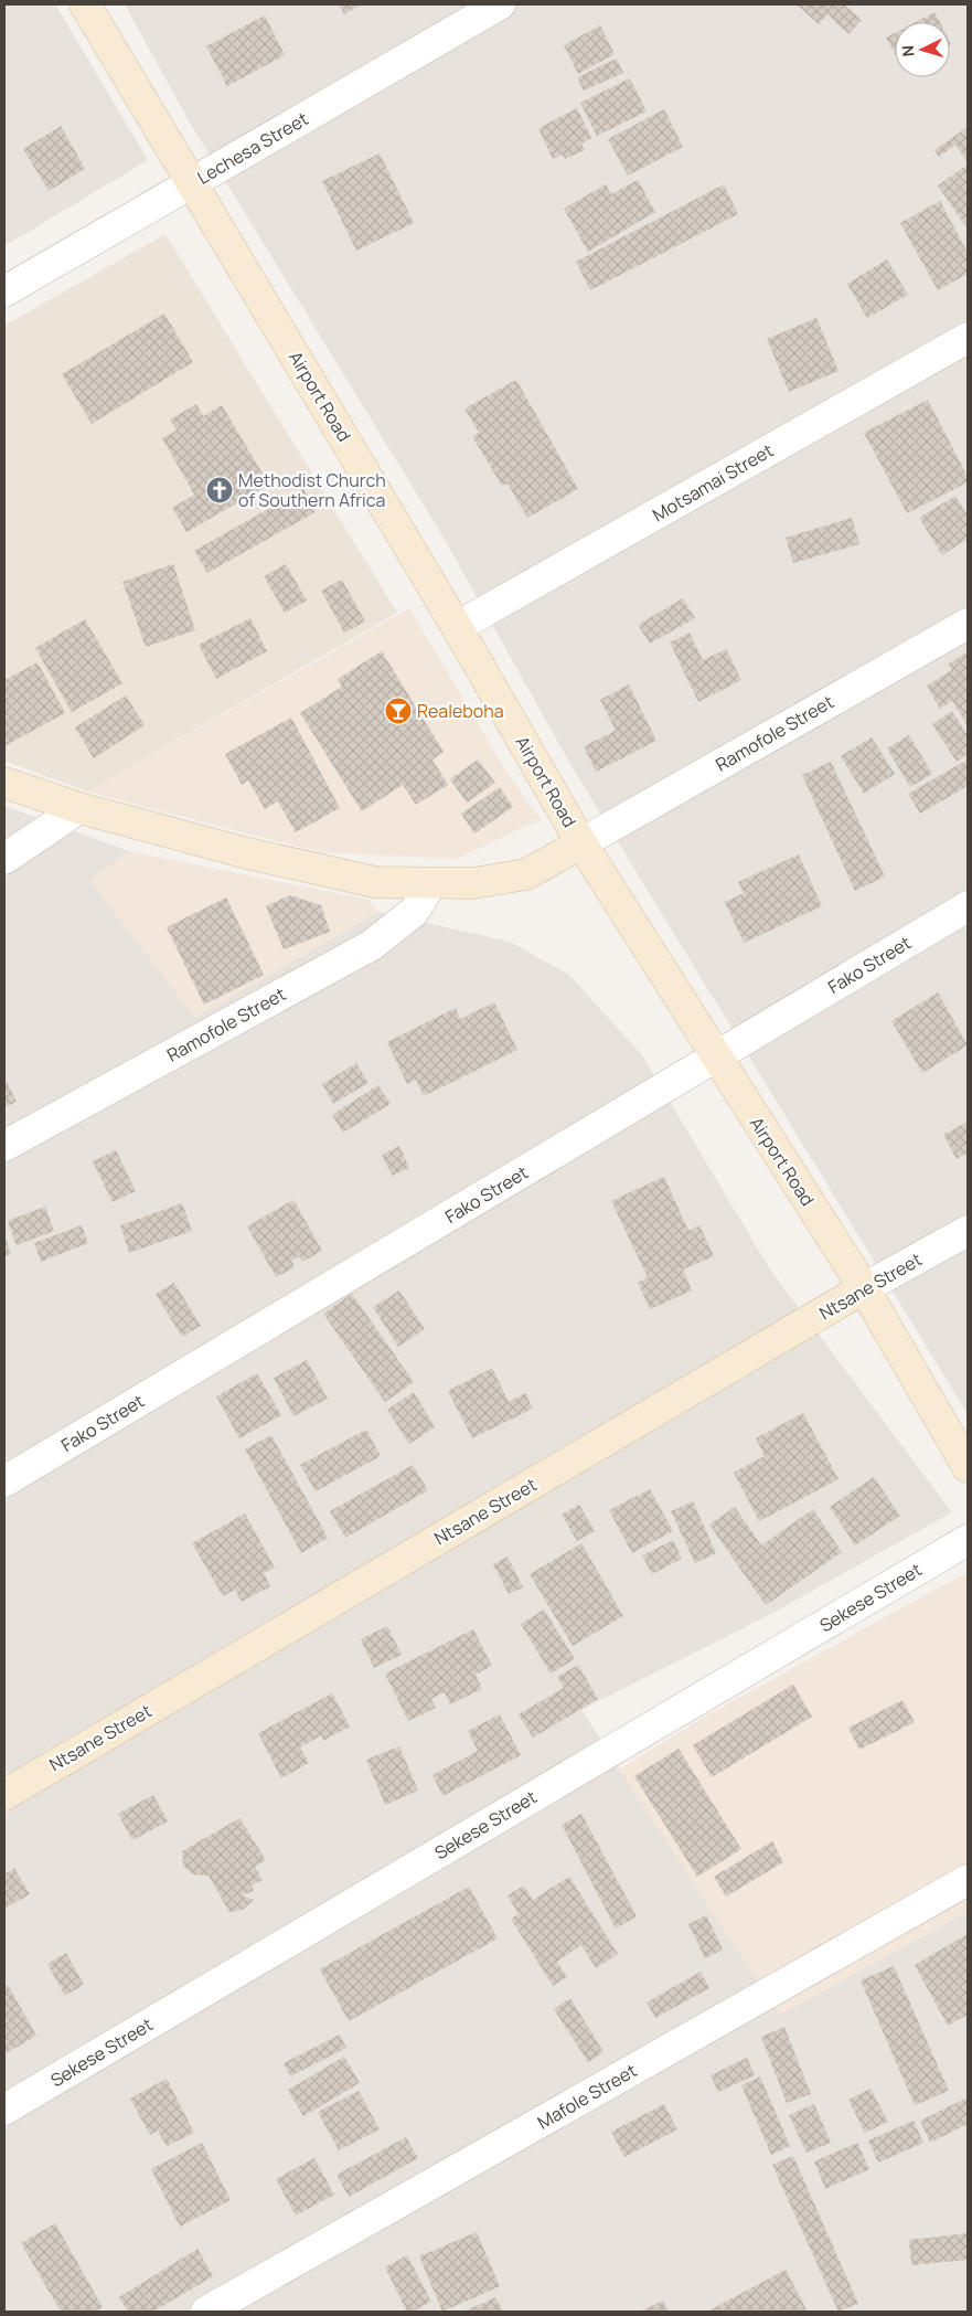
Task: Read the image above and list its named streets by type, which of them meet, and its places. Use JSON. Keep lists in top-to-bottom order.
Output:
{
  "streets": {
    "street": [
      "Lechesa Street",
      "Airport Road",
      "Motsamai Street",
      "Ramofole Street",
      "Fako Street",
      "Ntsane Street",
      "Sekese Street",
      "Mafole Street"
    ]
  },
  "crossings": [
    ["Lechesa Street", "Airport Road"],
    ["Airport Road", "Motsamai Street"],
    ["Airport Road", "Ramofole Street"],
    ["Airport Road", "Fako Street"],
    ["Airport Road", "Ntsane Street"]
  ],
  "places": {
    "church": ["Methodist Church of Southern Africa"],
    "bar": ["Realeboha"]
  },
  "north": "left"
}
